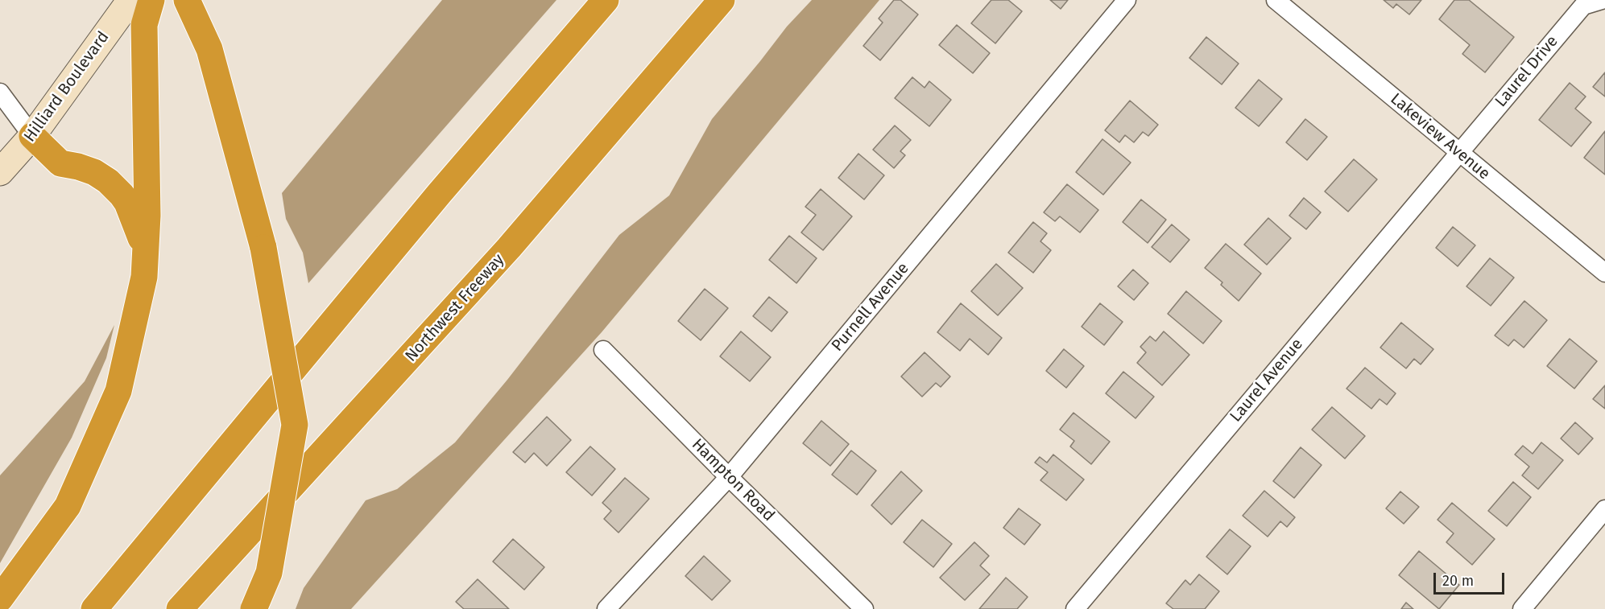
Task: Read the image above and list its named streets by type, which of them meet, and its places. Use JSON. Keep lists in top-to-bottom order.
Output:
{
  "streets": {
    "highway": ["Northwest Freeway"],
    "main road": ["Hilliard Boulevard"],
    "street": [
      "Laurel Drive",
      "Lakeview Avenue",
      "Purnell Avenue",
      "Laurel Avenue",
      "Hampton Road"
    ]
  },
  "crossings": [
    ["Laurel Drive", "Lakeview Avenue"],
    ["Laurel Drive", "Laurel Avenue"],
    ["Lakeview Avenue", "Laurel Avenue"],
    ["Purnell Avenue", "Hampton Road"]
  ],
  "scale_bar": "20 m"
}
